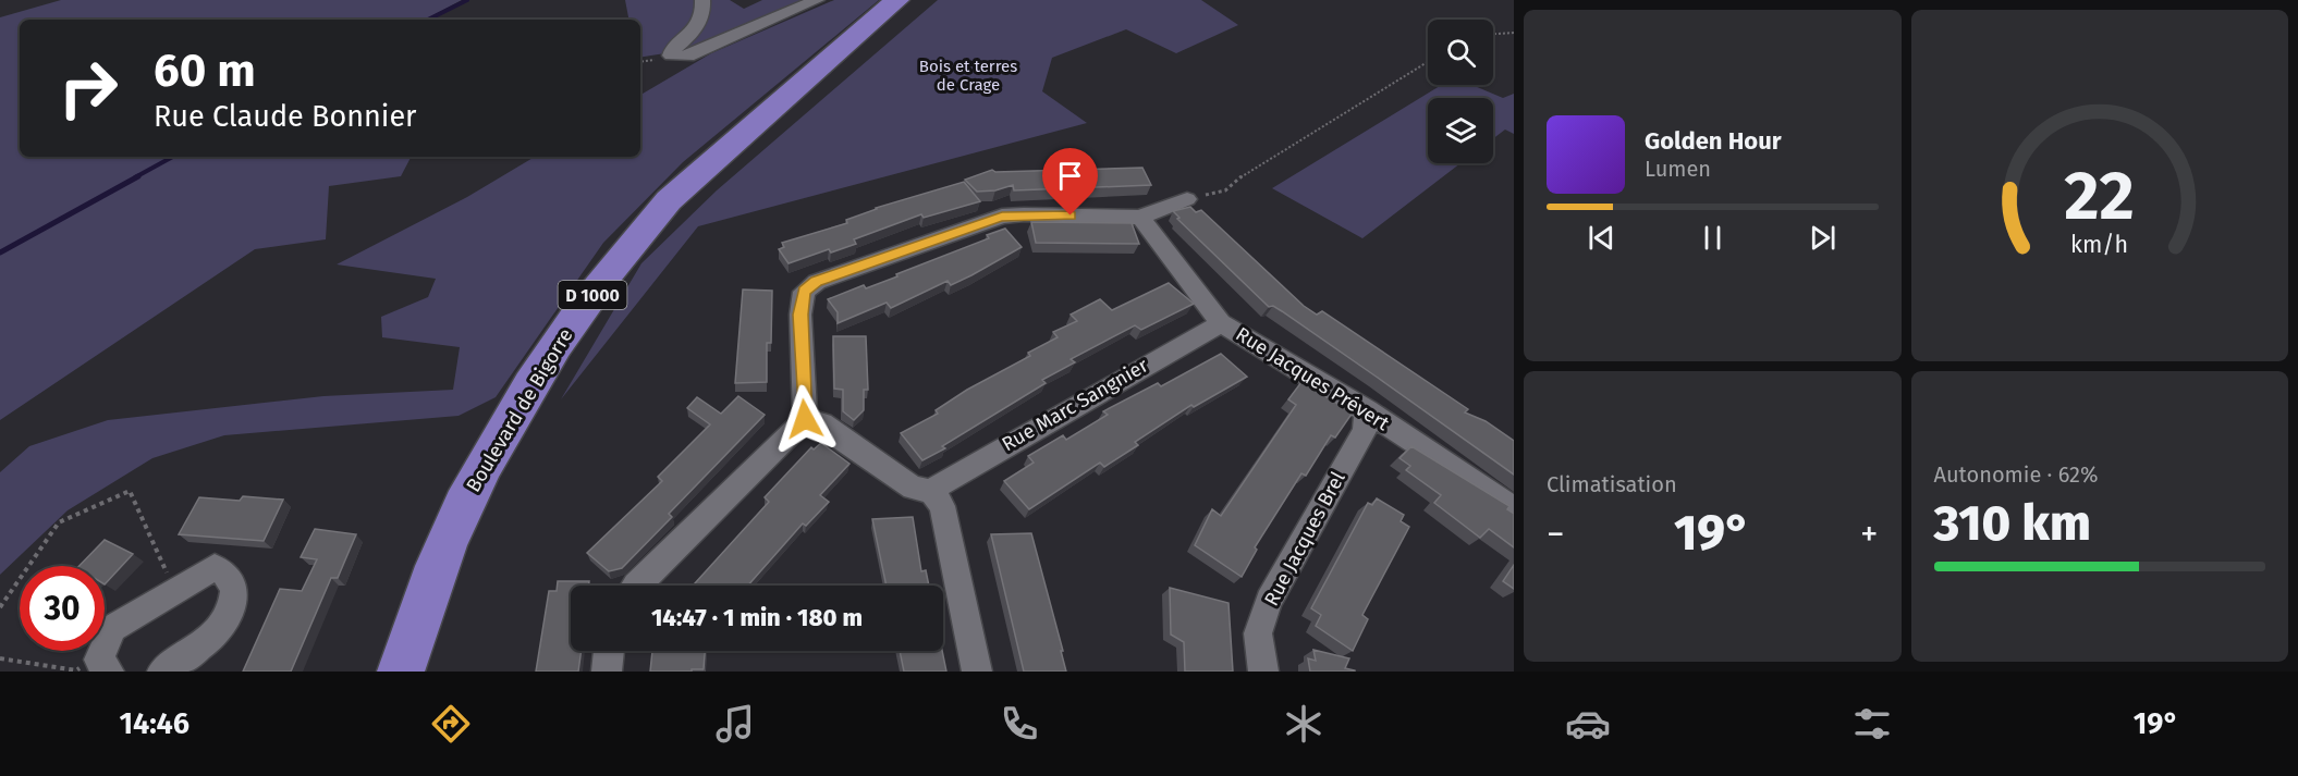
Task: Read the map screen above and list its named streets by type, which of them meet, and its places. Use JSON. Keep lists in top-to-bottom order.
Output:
{
  "streets": {
    "main road": ["D 1000", "Boulevard de Bigorre"],
    "street": ["Rue Jacques Prévert", "Rue Marc Sangnier", "Rue Jacques Brel"]
  },
  "crossings": [
    ["Rue Jacques Prévert", "Rue Marc Sangnier"],
    ["Rue Jacques Prévert", "Rue Jacques Brel"]
  ],
  "parks": ["Bois et terres de Crage"],
  "page": {
    "turn": ["60 m", "Rue Claude Bonnier"],
    "song": ["Golden Hour", "Lumen"],
    "tile": [
      "Climatisation",
      ["Autonomie · 62%", "310 km"]
    ],
    "heat": ["−", "19°", "+"],
    "limit": "30",
    "trip": "14:47 · 1 min · 180 m",
    "tabs": ["14:46", "19°"],
    "gauge": ["22", "km/h"]
  }
}
